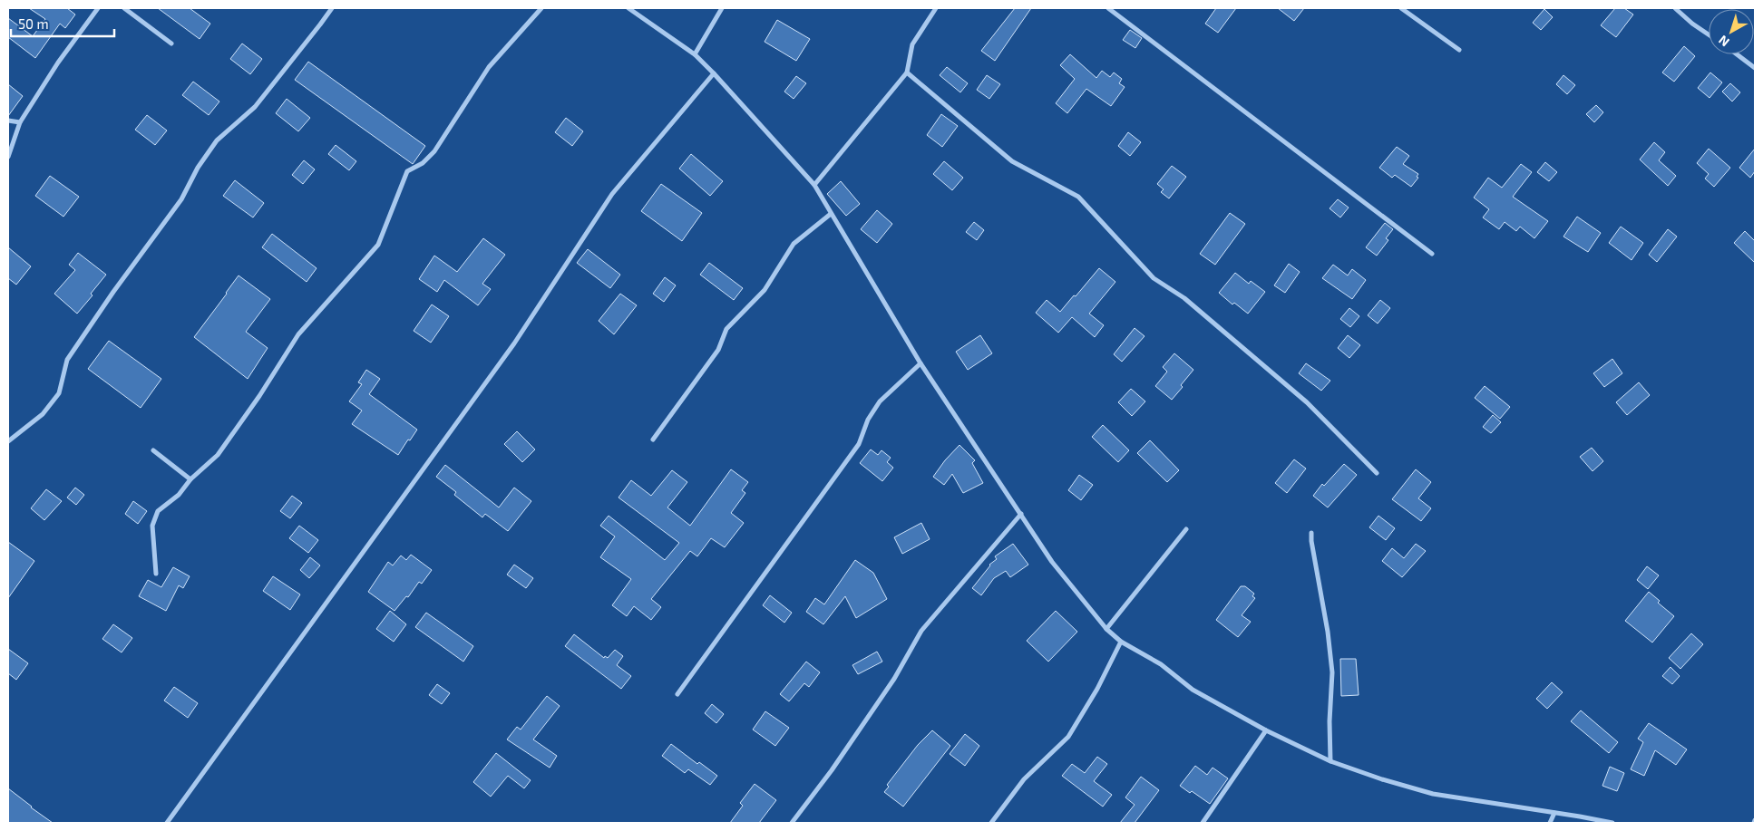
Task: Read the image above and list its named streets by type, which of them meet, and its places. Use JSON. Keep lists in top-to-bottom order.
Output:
{
  "scale_bar": "50 m",
  "north": "bottom left"
}
